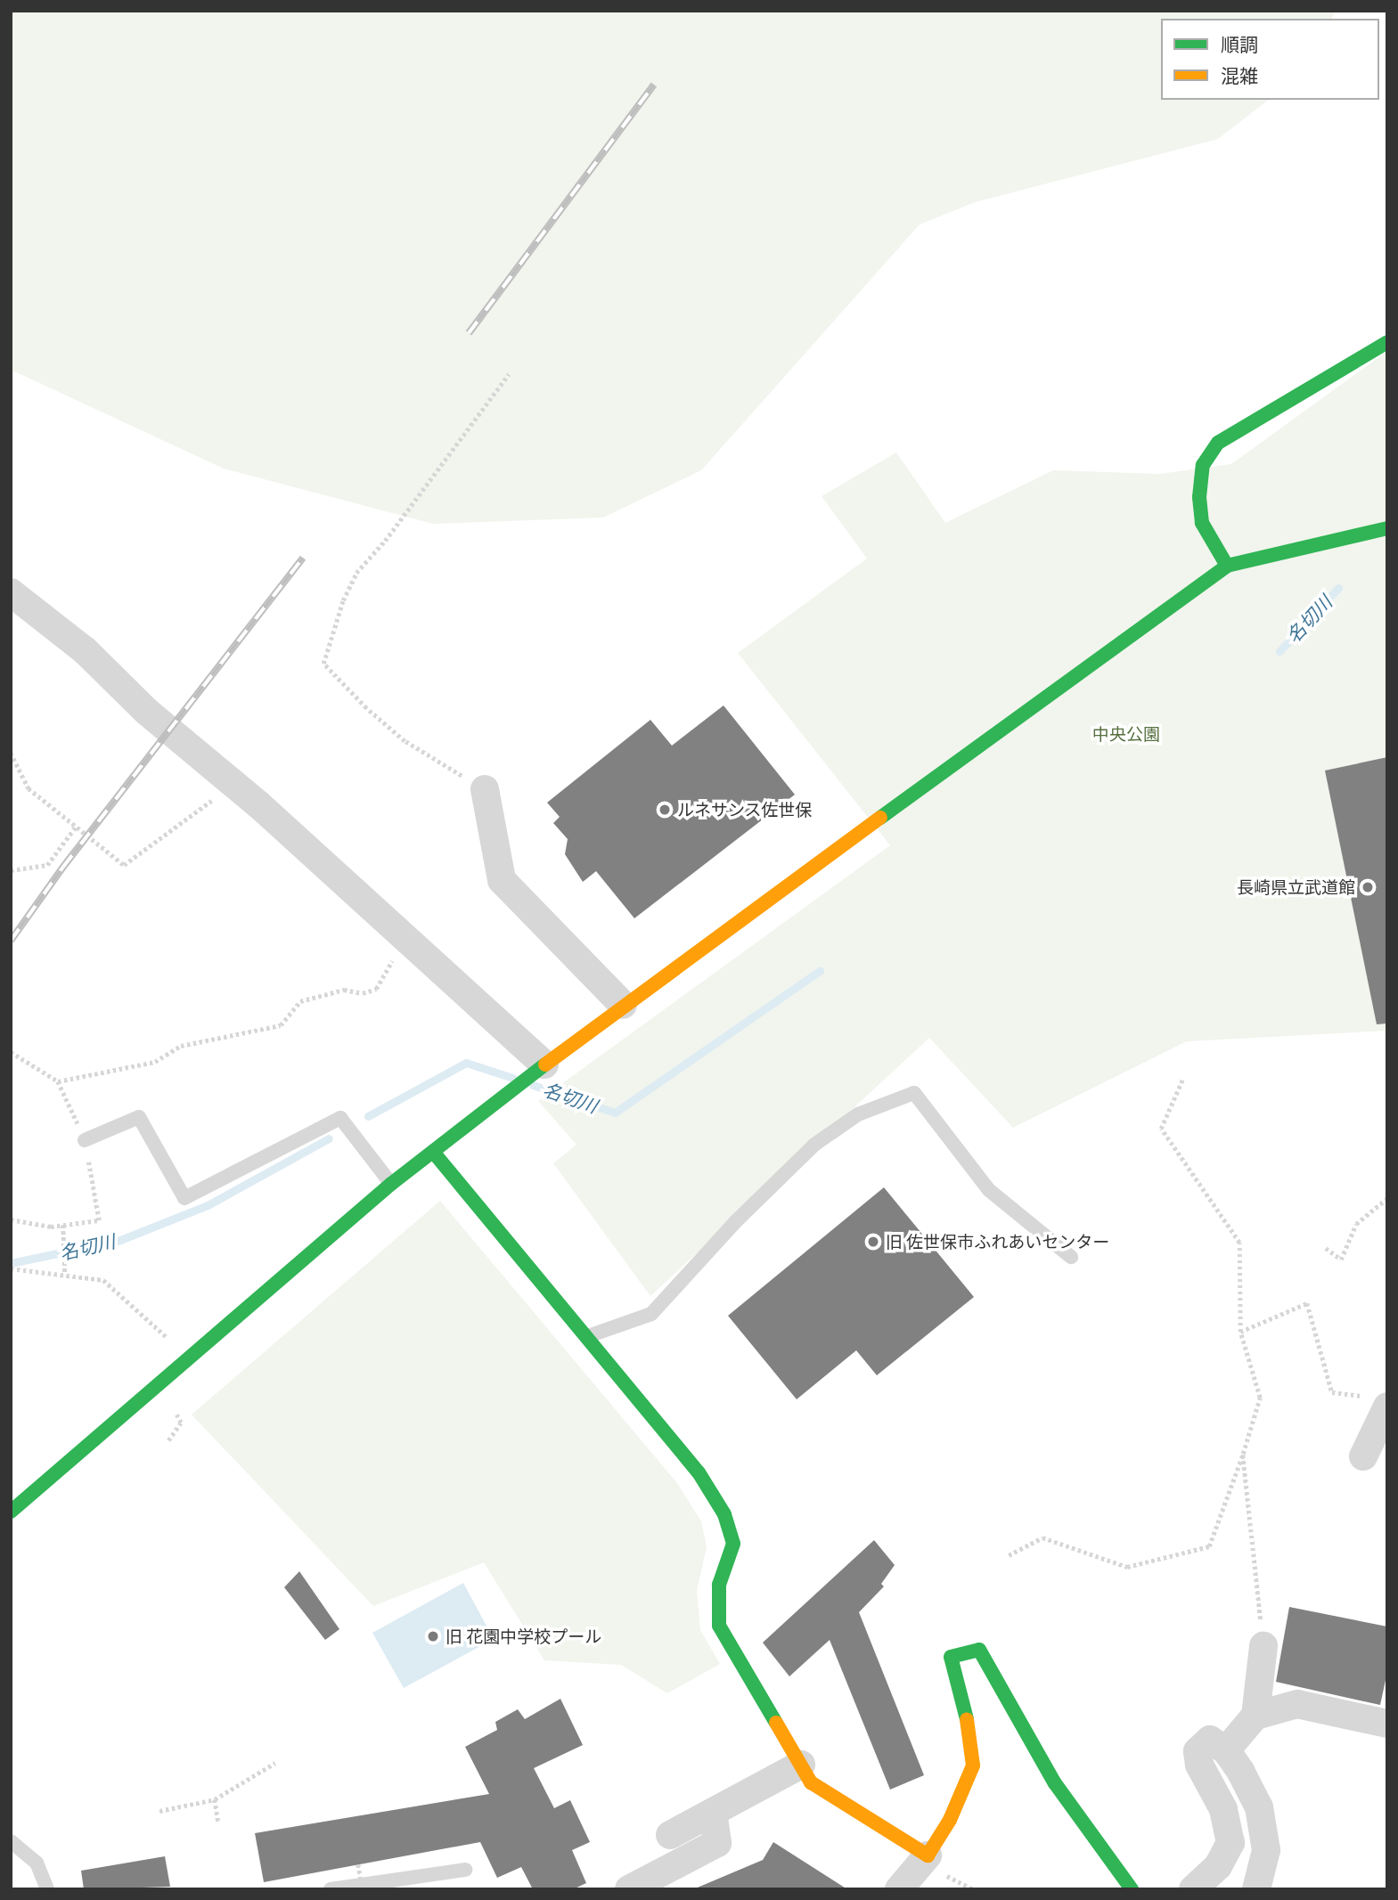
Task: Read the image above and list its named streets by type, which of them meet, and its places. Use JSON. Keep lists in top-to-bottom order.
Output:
{
  "water": ["名切川"],
  "parks": ["中央公園"],
  "places": [
    "ルネサンス佐世保",
    "長崎県立武道館",
    "旧 佐世保市ふれあいセンター",
    "旧 花園中学校プール"
  ],
  "legend": ["順調", "混雑"]
}
